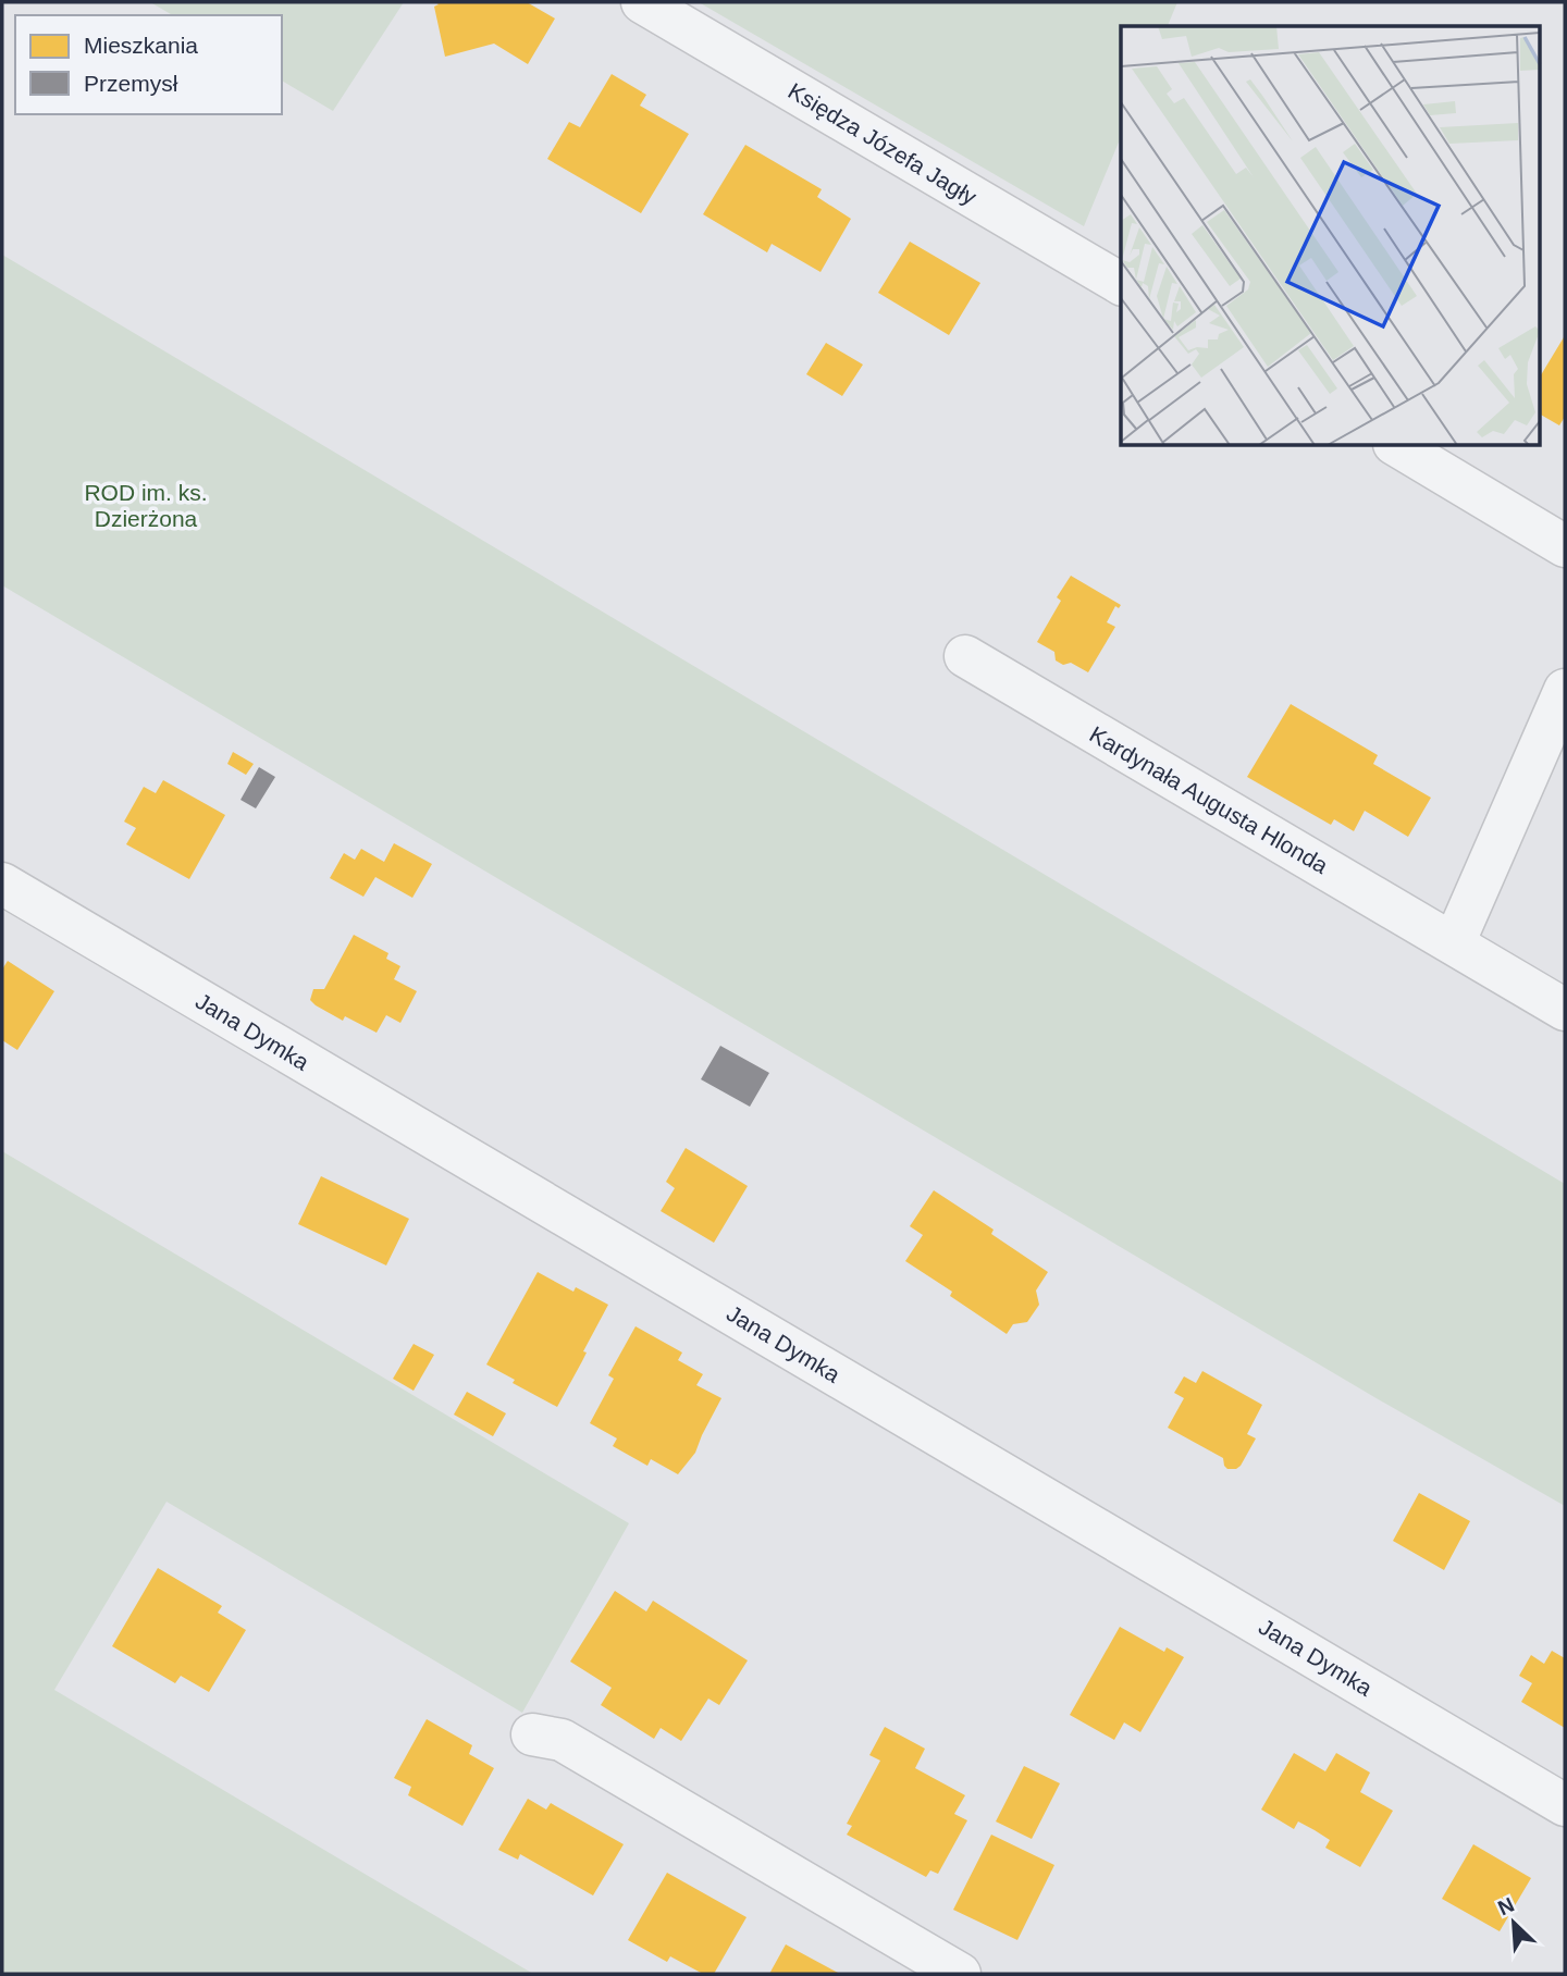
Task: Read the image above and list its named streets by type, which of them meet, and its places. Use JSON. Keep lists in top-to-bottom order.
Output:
{
  "streets": {
    "street": ["Księdza Józefa Jagły", "Kardynała Augusta Hlonda", "Jana Dymka"]
  },
  "parks": ["ROD im. ks. Dzierżona"],
  "legend": ["Mieszkania", "Przemysł"],
  "north": "top left"
}
